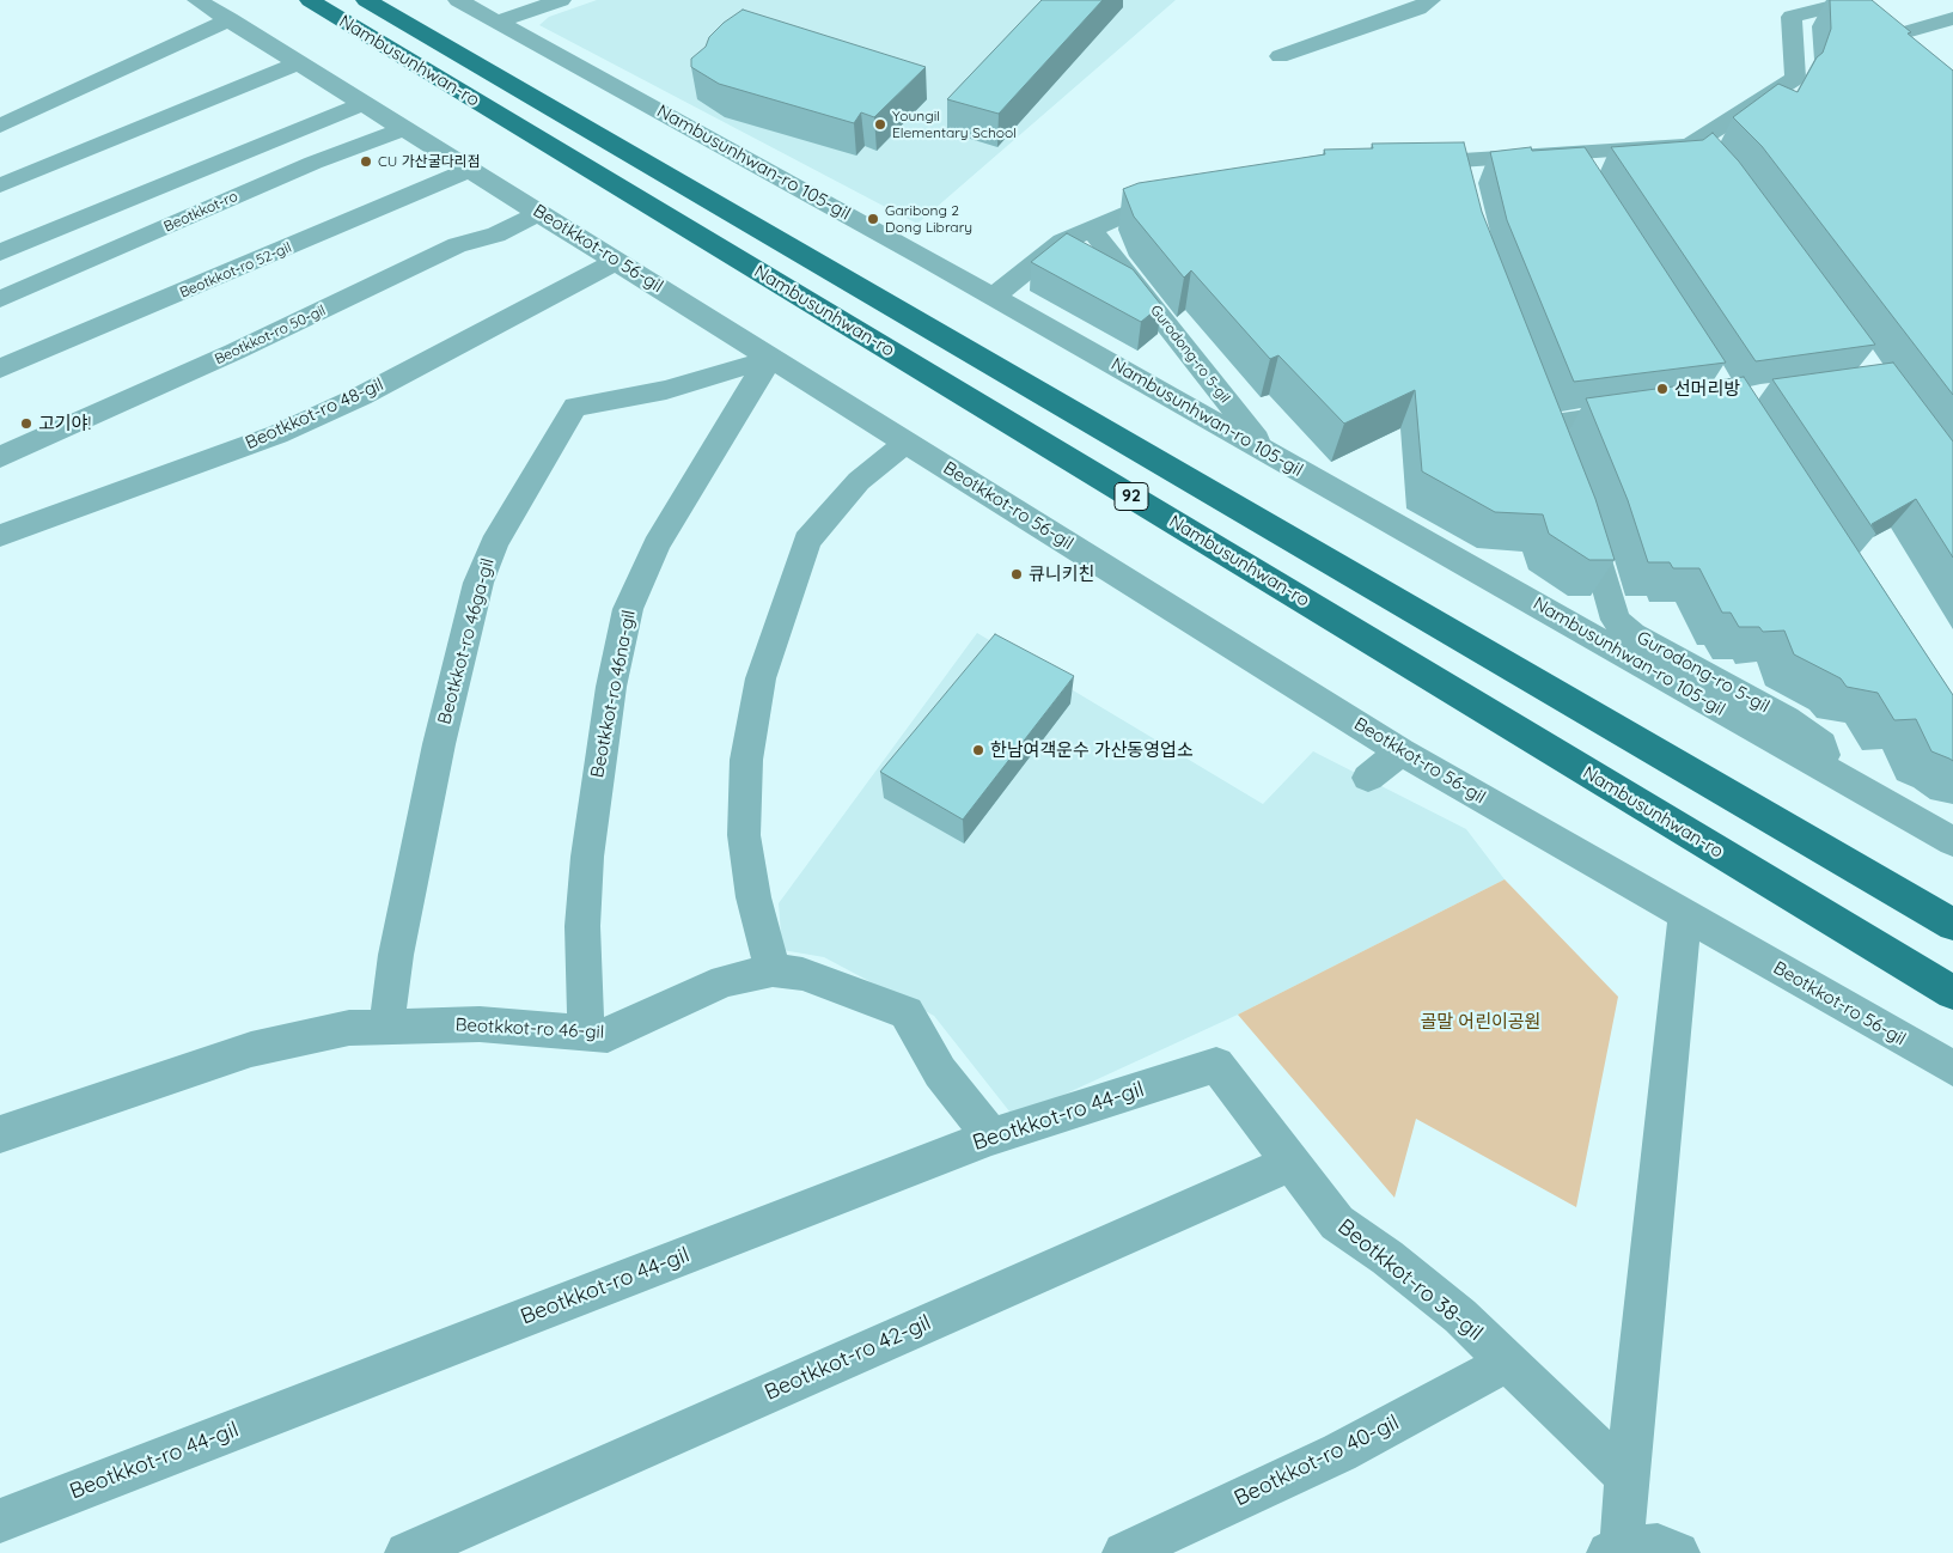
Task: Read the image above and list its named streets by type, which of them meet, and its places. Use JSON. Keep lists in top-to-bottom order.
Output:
{
  "streets": {
    "main road": ["Nambusunhwan-ro", "92"],
    "street": [
      "Nambusunhwan-ro 105-gil",
      "Beotkkot-ro",
      "Beotkkot-ro 56-gil",
      "Beotkkot-ro 52-gil",
      "Beotkkot-ro 50-gil",
      "Gurodong-ro 5-gil",
      "Beotkkot-ro 48-gil",
      "Beotkkot-ro 46ga-gil",
      "Beotkkot-ro 46na-gil",
      "Beotkkot-ro 46-gil",
      "Beotkkot-ro 44-gil",
      "Beotkkot-ro 38-gil",
      "Beotkkot-ro 42-gil",
      "Beotkkot-ro 40-gil"
    ]
  },
  "crossings": [
    ["Nambusunhwan-ro 105-gil", "Gurodong-ro 5-gil"],
    ["Beotkkot-ro", "Beotkkot-ro 56-gil"],
    ["Beotkkot-ro 56-gil", "Beotkkot-ro 52-gil"],
    ["Beotkkot-ro 56-gil", "Beotkkot-ro 50-gil"],
    ["Beotkkot-ro 56-gil", "Beotkkot-ro 48-gil"],
    ["Beotkkot-ro 56-gil", "Beotkkot-ro 46ga-gil"],
    ["Beotkkot-ro 56-gil", "Beotkkot-ro 46na-gil"],
    ["Beotkkot-ro 46ga-gil", "Beotkkot-ro 46na-gil"],
    ["Beotkkot-ro 46ga-gil", "Beotkkot-ro 46-gil"],
    ["Beotkkot-ro 46na-gil", "Beotkkot-ro 46-gil"],
    ["Beotkkot-ro 46-gil", "Beotkkot-ro 44-gil"],
    ["Beotkkot-ro 44-gil", "Beotkkot-ro 38-gil"],
    ["Beotkkot-ro 38-gil", "Beotkkot-ro 42-gil"],
    ["Beotkkot-ro 38-gil", "Beotkkot-ro 40-gil"]
  ],
  "parks": ["골말 어린이공원"],
  "places": [
    "Youngil Elementary School",
    "CU 가산굴다리점",
    "Garibong 2 Dong Library",
    "선머리방",
    "고기야!",
    "큐니키친",
    "한남여객운수 가산동영업소"
  ]
}
